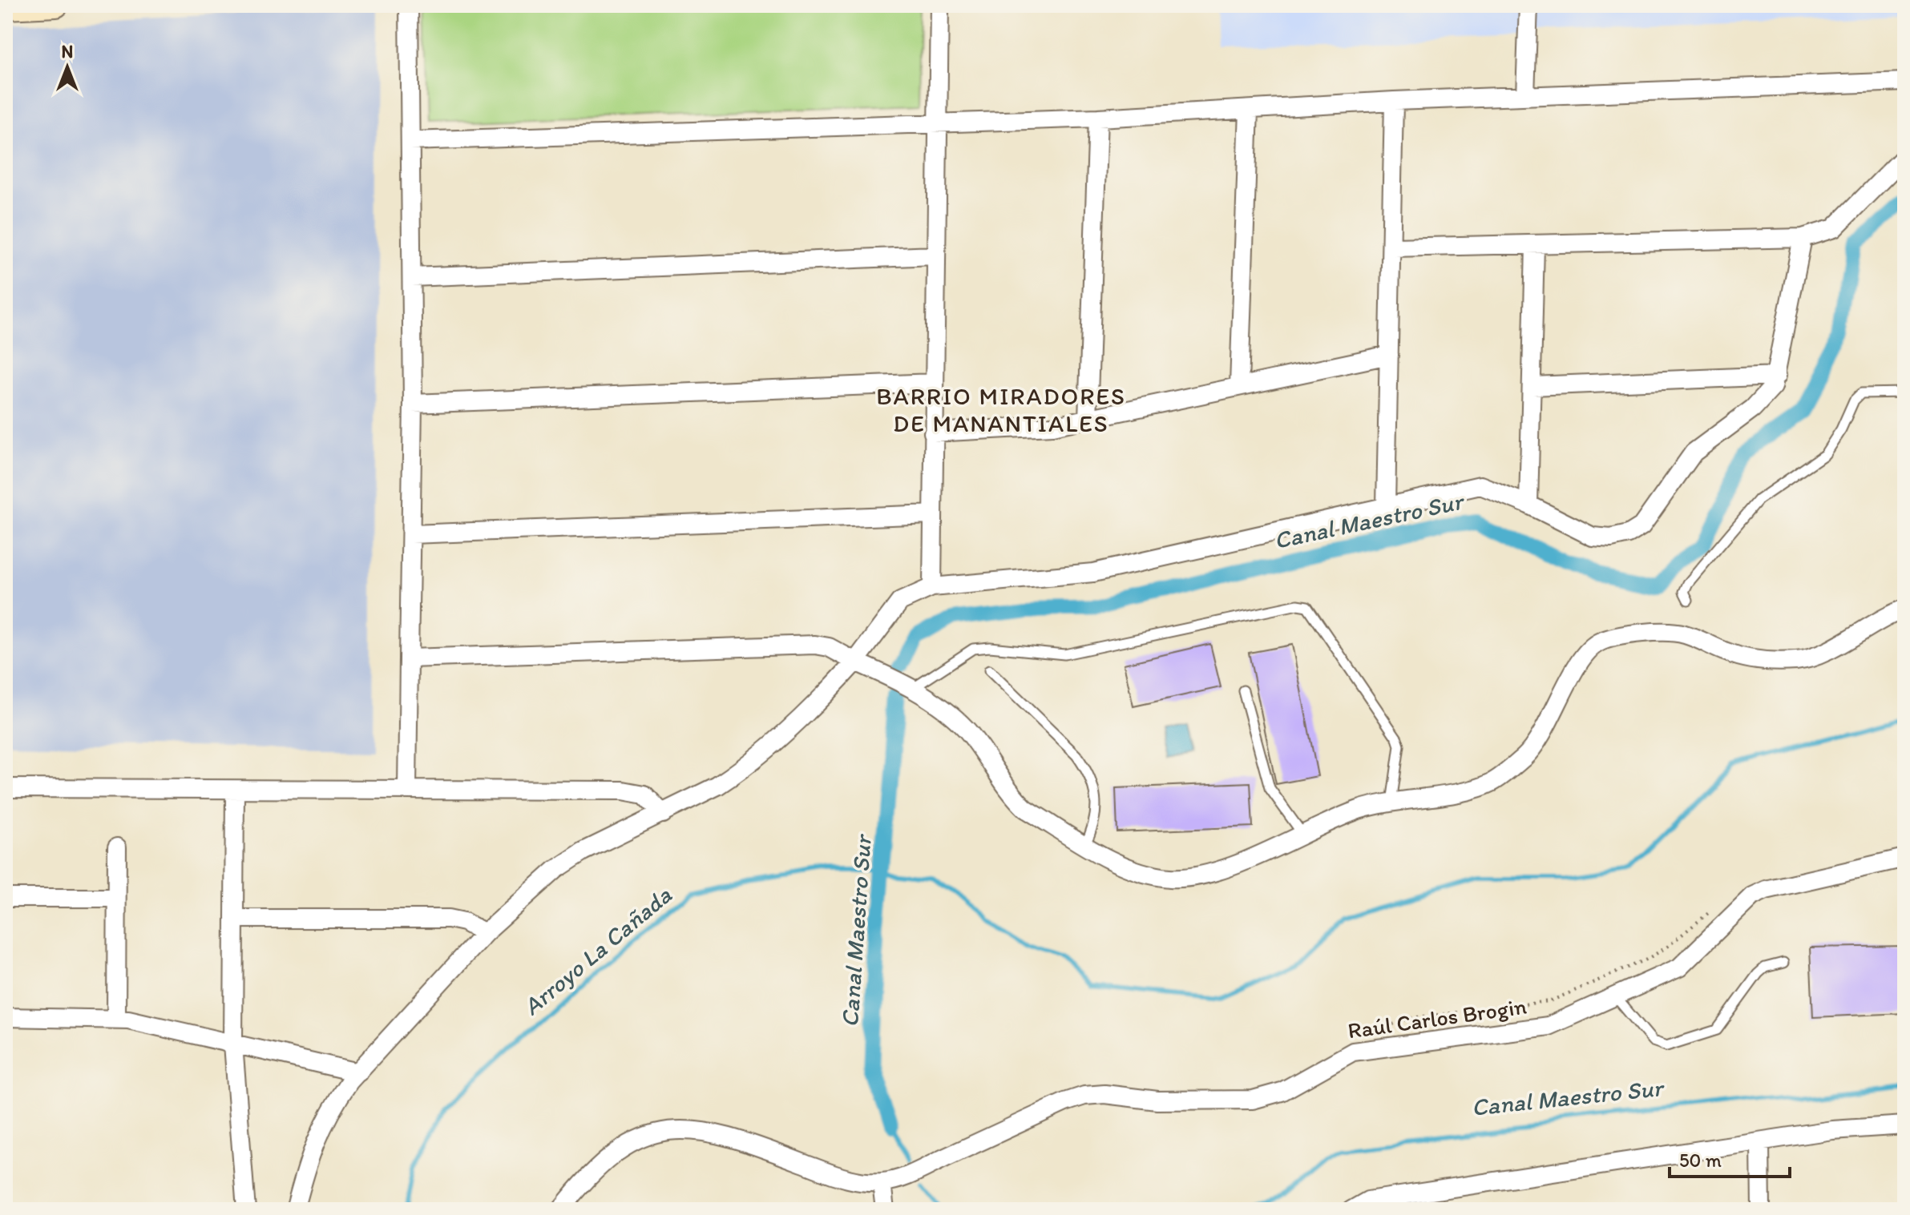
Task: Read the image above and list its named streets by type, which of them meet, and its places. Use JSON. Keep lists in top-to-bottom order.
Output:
{
  "streets": {
    "street": ["Raúl Carlos Brogin"]
  },
  "districts": ["BARRIO MIRADORES DE MANANTIALES"],
  "water": ["Canal Maestro Sur", "Arroyo La Cañada"],
  "scale_bar": "50 m",
  "north": "top"
}
